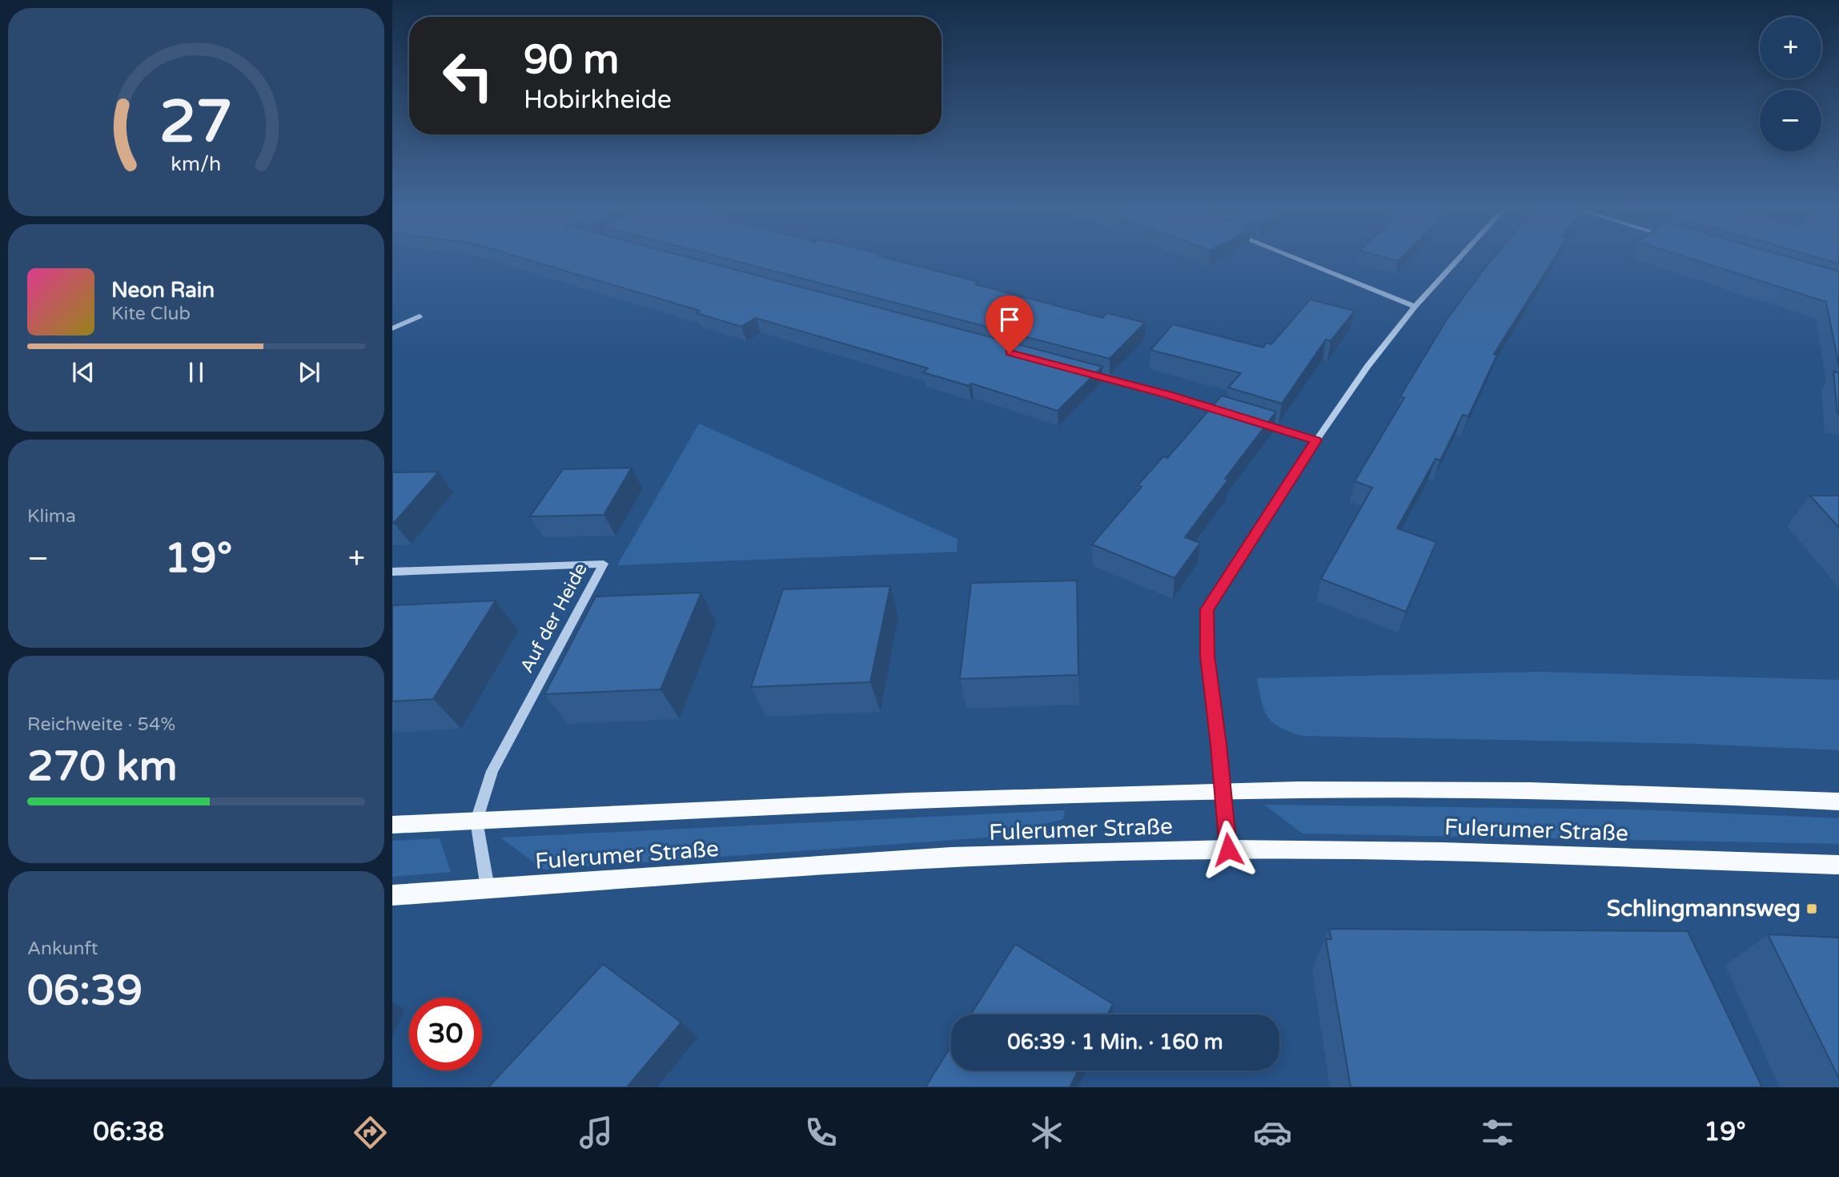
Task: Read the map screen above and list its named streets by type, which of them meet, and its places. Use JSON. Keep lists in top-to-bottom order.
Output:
{
  "streets": {
    "main road": ["Fulerumer Straße"],
    "street": ["Auf der Heide"]
  },
  "crossings": [
    ["Auf der Heide", "Fulerumer Straße"]
  ],
  "places": {
    "transit": ["Schlingmannsweg"]
  },
  "page": {
    "map_buttons": ["+", "−"],
    "turn": ["90 m", "Hobirkheide"],
    "song": ["Neon Rain", "Kite Club"],
    "tile": [
      "Klima",
      ["Reichweite · 54%", "270 km"],
      ["Ankunft", "06:39"]
    ],
    "heat": ["−", "19°", "+"],
    "limit": "30",
    "trip": "06:39 · 1 Min. · 160 m",
    "tabs": ["06:38", "19°"],
    "gauge": ["27", "km/h"]
  }
}
